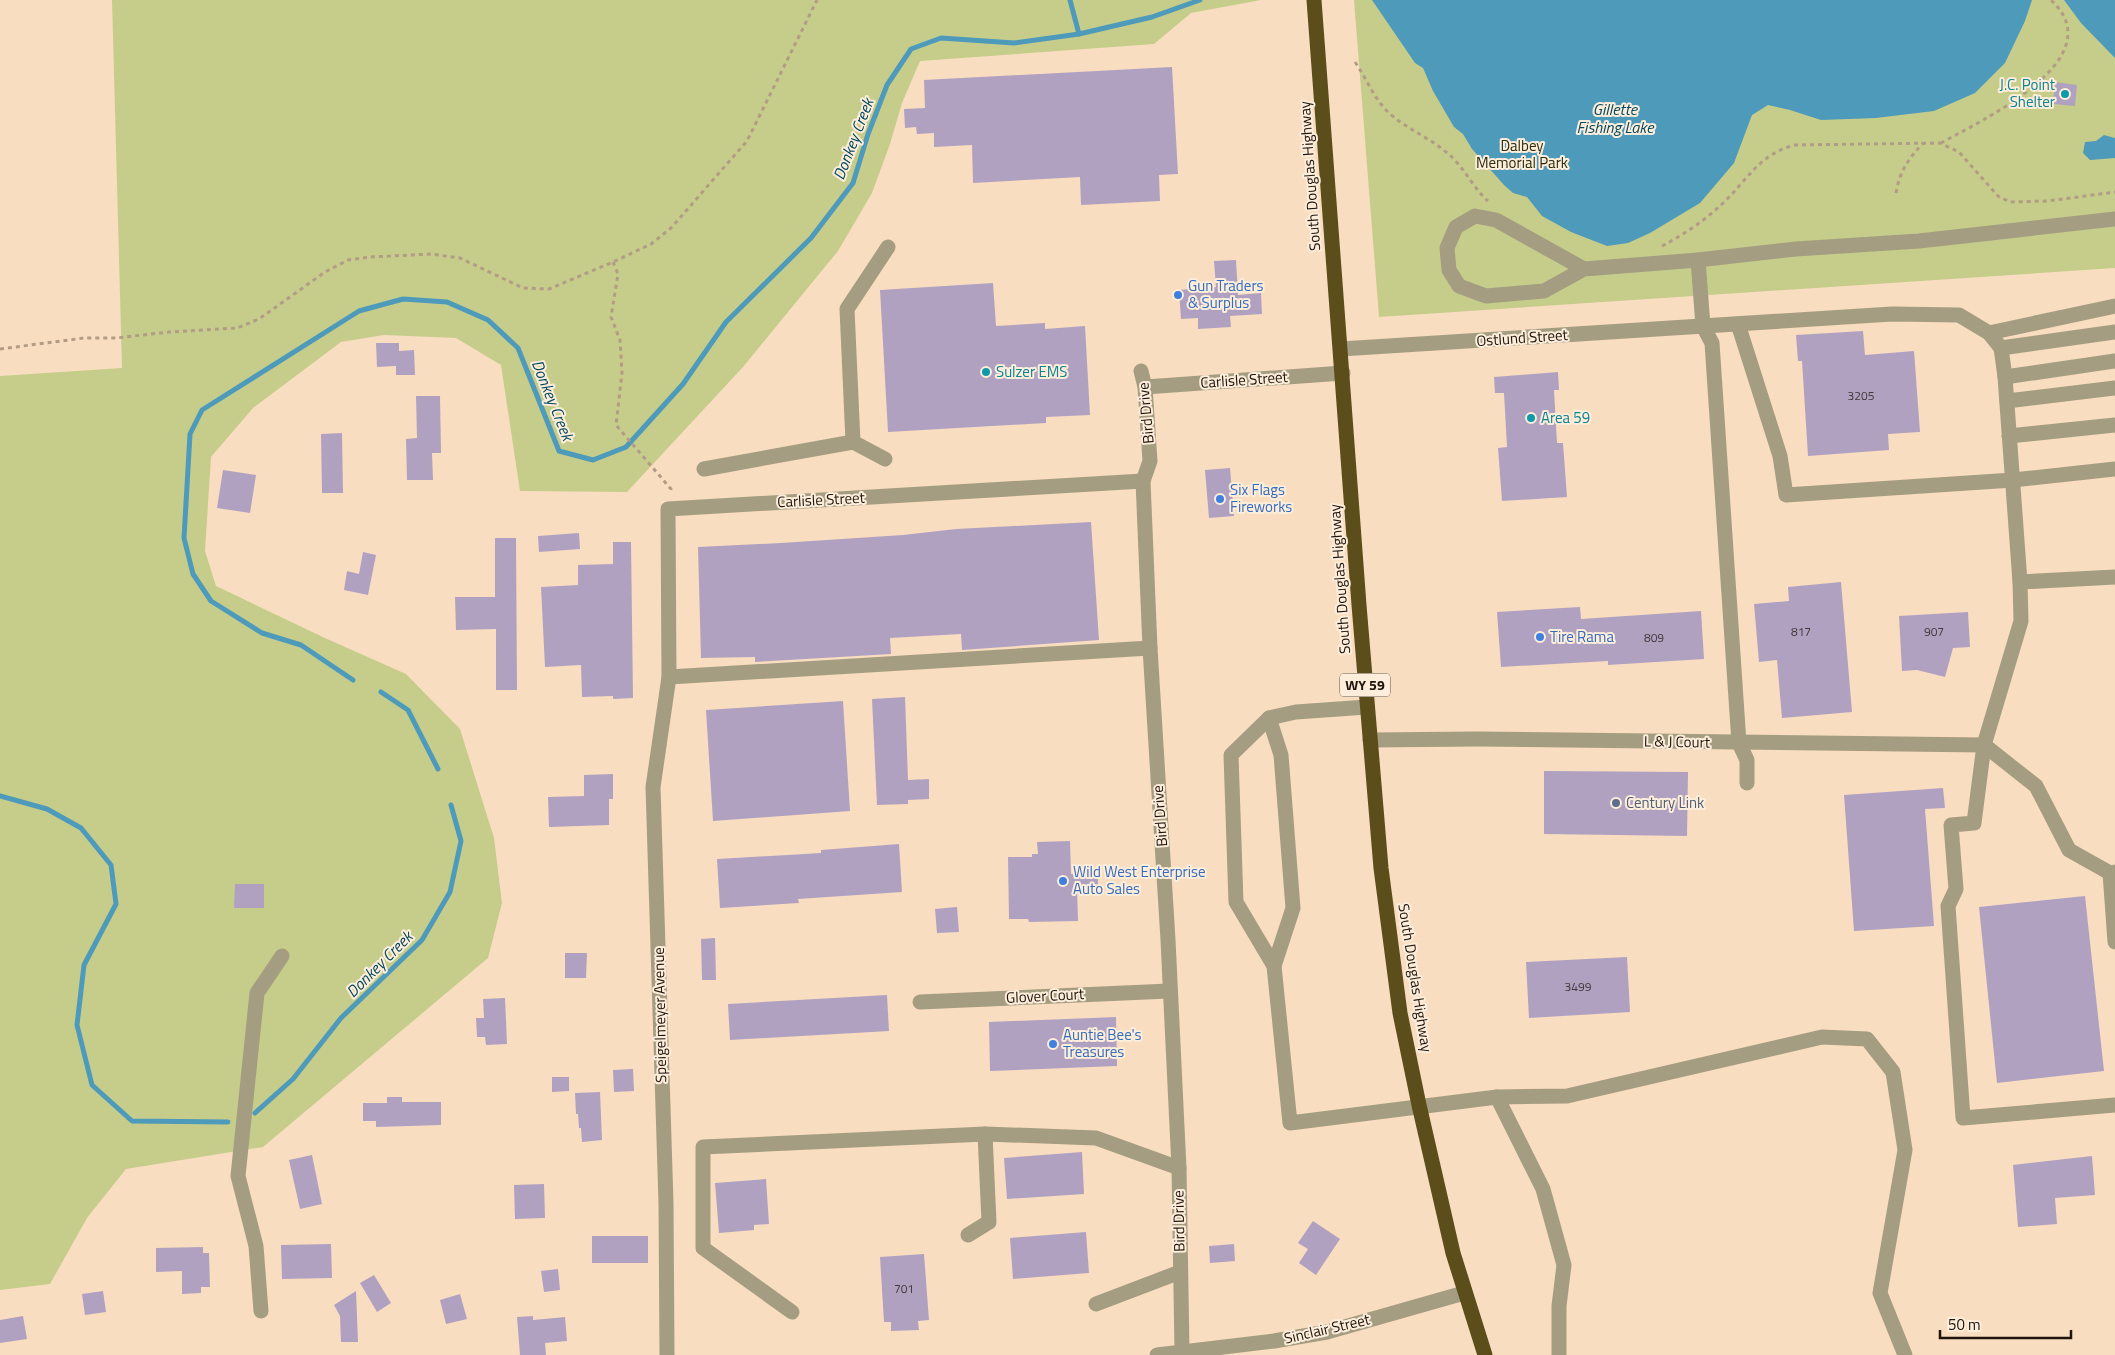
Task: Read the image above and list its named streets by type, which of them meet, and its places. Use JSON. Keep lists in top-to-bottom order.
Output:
{
  "streets": {
    "highway": ["South Douglas Highway", "WY 59"],
    "street": [
      "Ostlund Street",
      "Carlisle Street",
      "Bird Drive",
      "L & J Court",
      "Glover Court",
      "Speigelmeyer Avenue",
      "Sinclair Street"
    ]
  },
  "crossings": [
    ["South Douglas Highway", "Ostlund Street"],
    ["South Douglas Highway", "Carlisle Street"],
    ["South Douglas Highway", "L & J Court"],
    ["South Douglas Highway", "Sinclair Street"],
    ["Carlisle Street", "Bird Drive"],
    ["Bird Drive", "Glover Court"],
    ["Bird Drive", "Sinclair Street"]
  ],
  "water": ["Gillette Fishing Lake", "Donkey Creek"],
  "parks": ["Dalbey Memorial Park"],
  "places": [
    "J.C. Point Shelter",
    "Gun Traders & Surplus",
    "Sulzer EMS",
    "Area 59",
    "Six Flags Fireworks",
    "Tire Rama",
    "Century Link",
    "Wild West Enterprise Auto Sales",
    "Auntie Bee's Treasures"
  ],
  "house_numbers": [
    "3205",
    "817",
    "907",
    "809",
    "3499",
    "701"
  ],
  "scale_bar": "50 m"
}
